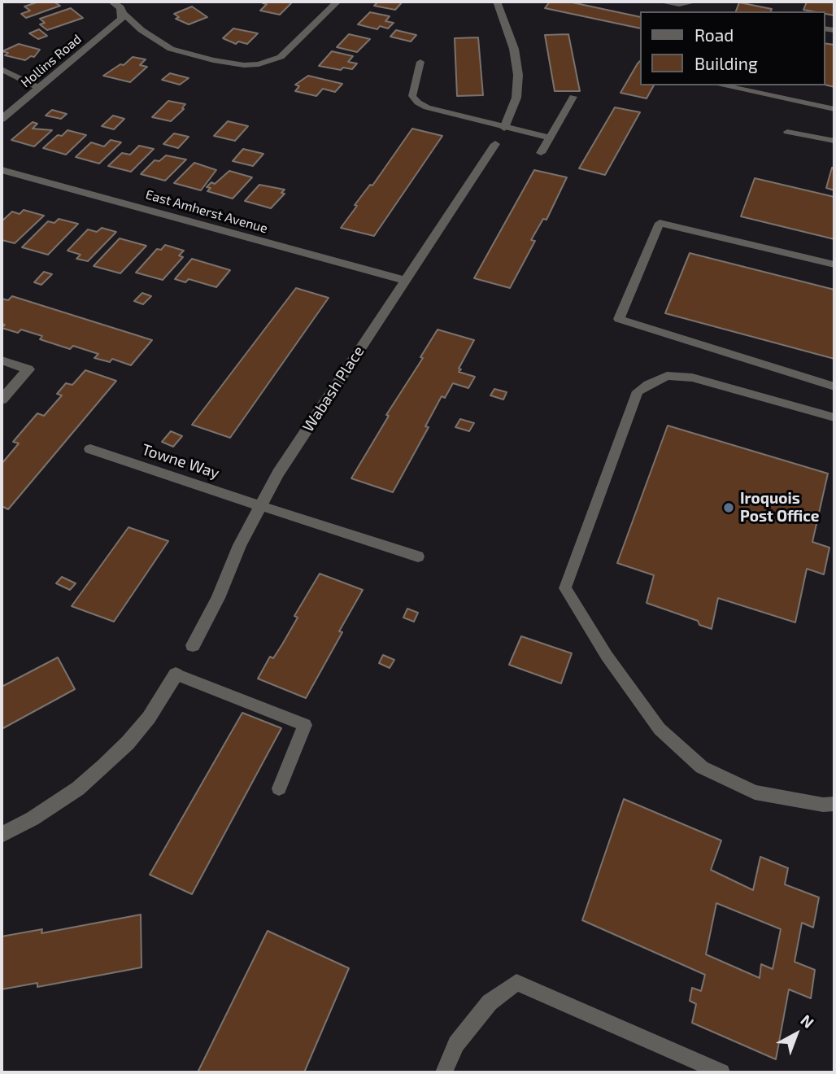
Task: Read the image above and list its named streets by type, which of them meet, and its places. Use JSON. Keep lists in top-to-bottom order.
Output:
{
  "streets": {
    "street": [
      "Hollins Road",
      "East Amherst Avenue",
      "Wabash Place",
      "Towne Way"
    ]
  },
  "crossings": [
    ["East Amherst Avenue", "Wabash Place"],
    ["Wabash Place", "Towne Way"]
  ],
  "places": ["Iroquois Post Office"],
  "legend": ["Road", "Building"],
  "north": "top right"
}
